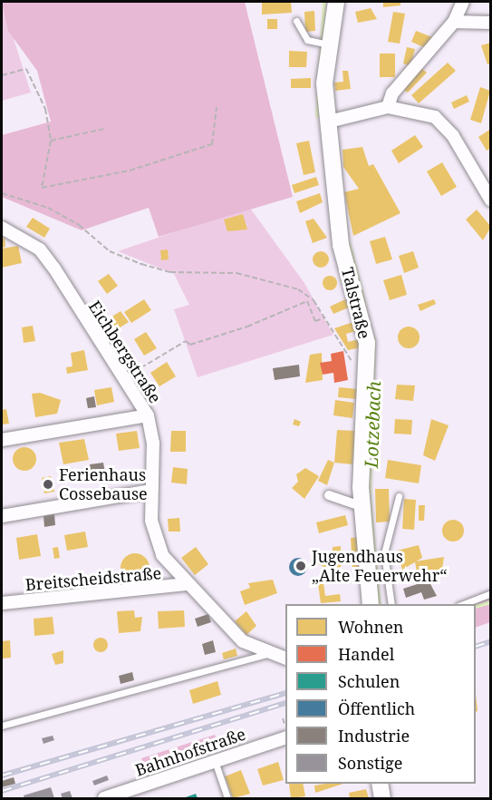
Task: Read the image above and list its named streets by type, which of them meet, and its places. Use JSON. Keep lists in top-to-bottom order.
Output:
{
  "streets": {
    "street": [
      "Talstraße",
      "Eichbergstraße",
      "Breitscheidstraße",
      "Bahnhofstraße"
    ]
  },
  "crossings": [
    ["Eichbergstraße", "Breitscheidstraße"]
  ],
  "water": ["Lotzebach"],
  "places": ["Ferienhaus Cossebause", "Jugendhaus „Alte Feuerwehr“"],
  "legend": [
    "Wohnen",
    "Handel",
    "Schulen",
    "Öffentlich",
    "Industrie",
    "Sonstige"
  ]
}
